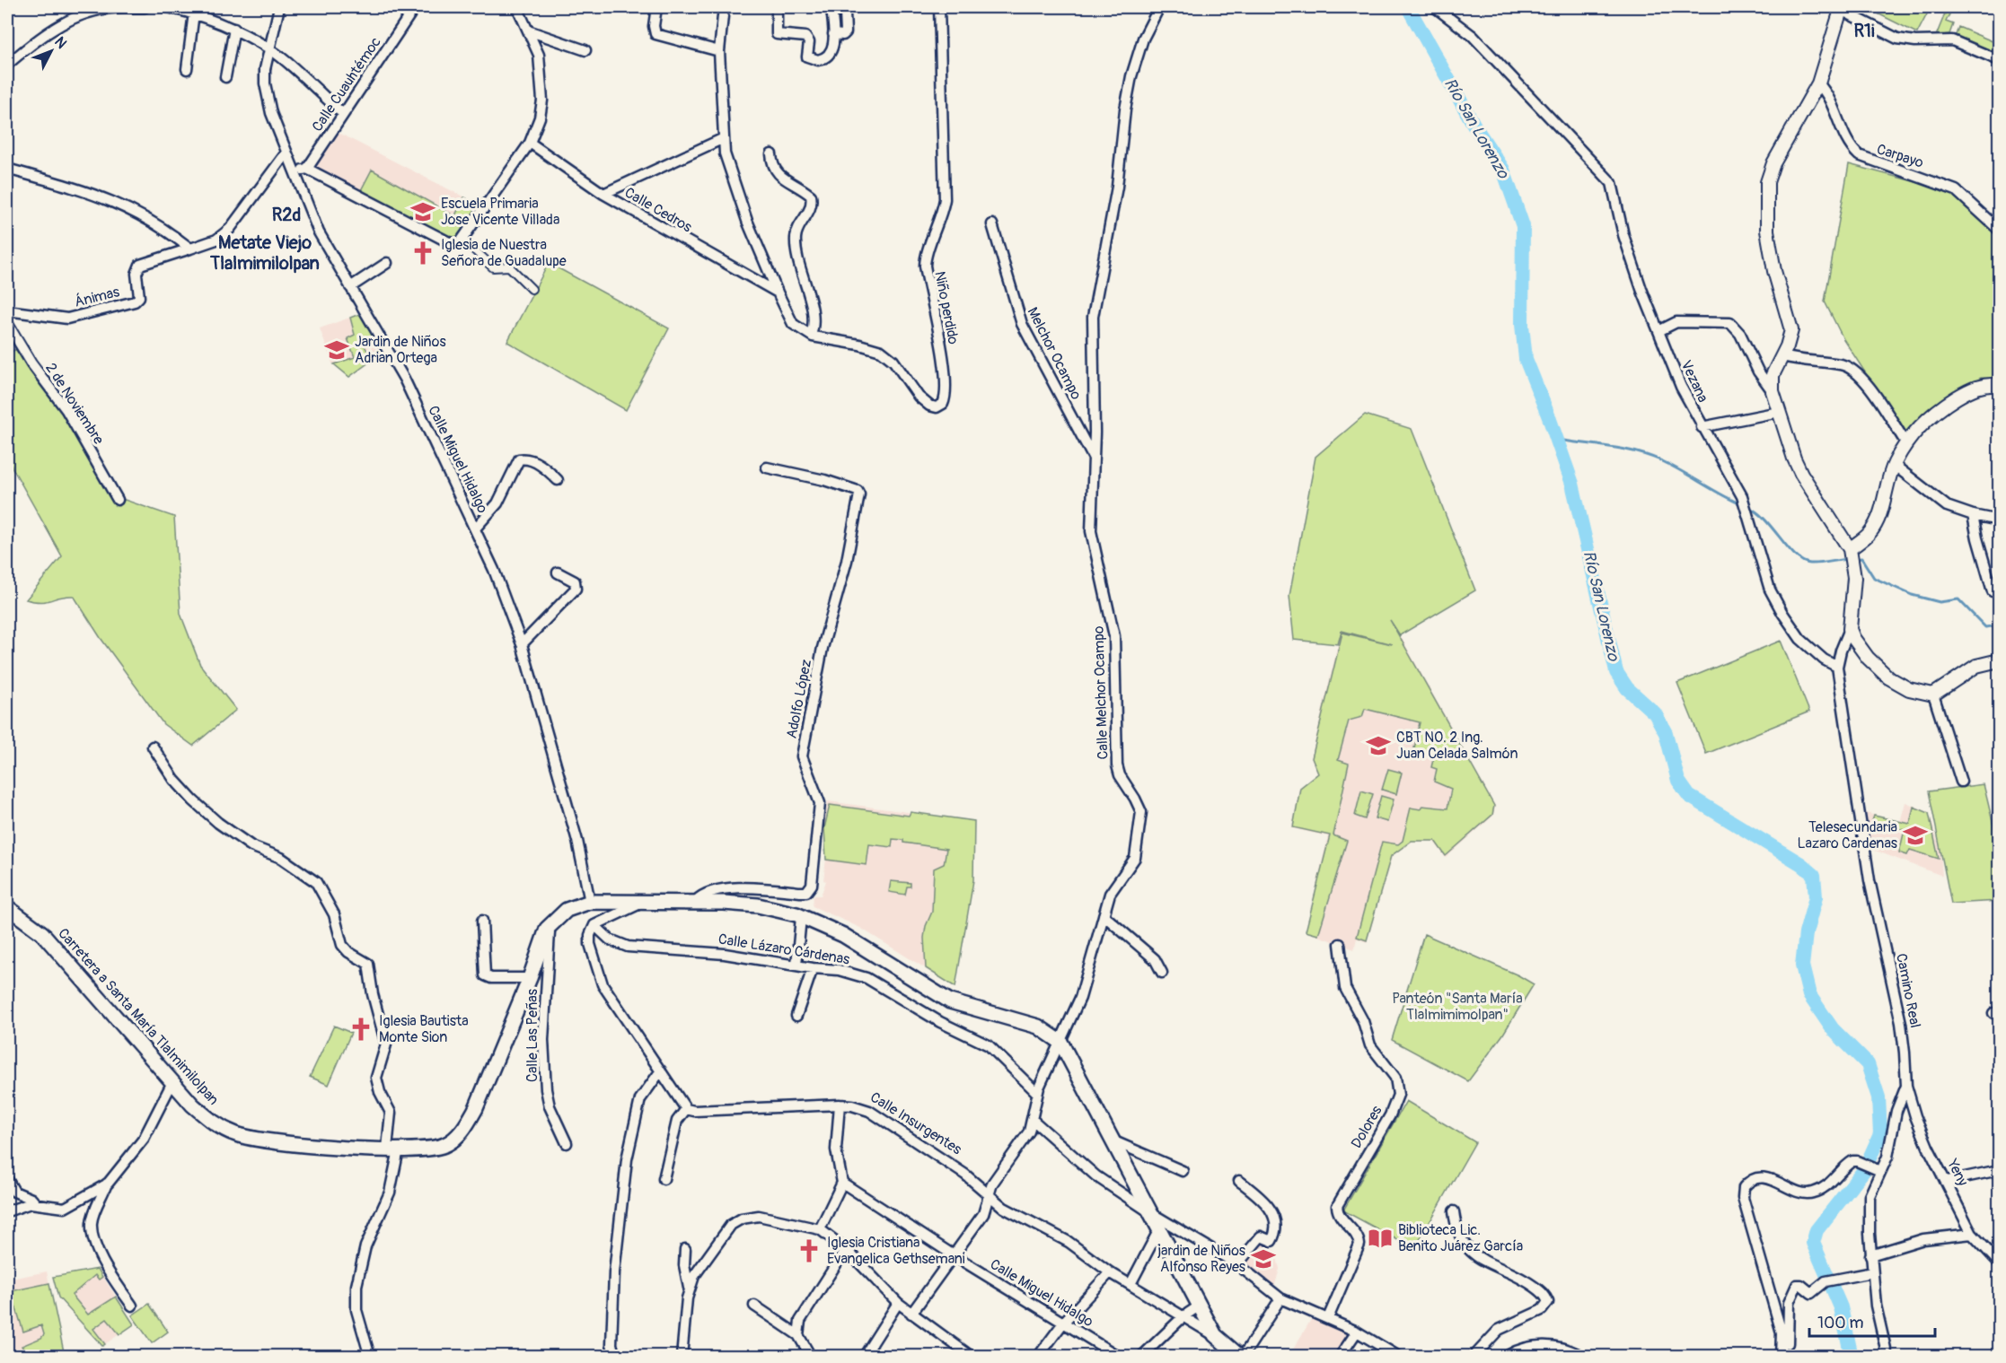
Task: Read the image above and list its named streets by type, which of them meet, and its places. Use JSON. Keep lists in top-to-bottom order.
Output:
{
  "streets": {
    "main road": ["Carretera a Santa María Tlalmimilolpan", "Calle Insurgentes"],
    "street": [
      "Calle Cuauhtémoc",
      "Carpayo",
      "Calle Cedros",
      "Ánimas",
      "Niño perdido",
      "Melchor Ocampo",
      "Vezana",
      "2 de Noviembre",
      "Calle Miguel Hidalgo",
      "Calle Melchor Ocampo",
      "Adolfo López",
      "Calle Lázaro Cárdenas",
      "Camino Real",
      "Calle Las Peñas",
      "Dolores",
      "Yeny"
    ]
  },
  "crossings": [
    ["Calle Cedros", "Niño perdido"],
    ["Melchor Ocampo", "Calle Melchor Ocampo"],
    ["Vezana", "Camino Real"],
    ["Calle Miguel Hidalgo", "Calle Melchor Ocampo"],
    ["Calle Miguel Hidalgo", "Carretera a Santa María Tlalmimilolpan"],
    ["Calle Melchor Ocampo", "Calle Lázaro Cárdenas"],
    ["Calle Melchor Ocampo", "Carretera a Santa María Tlalmimilolpan"],
    ["Calle Melchor Ocampo", "Calle Insurgentes"],
    ["Adolfo López", "Carretera a Santa María Tlalmimilolpan"],
    ["Camino Real", "Yeny"],
    ["Carretera a Santa María Tlalmimilolpan", "Calle Las Peñas"],
    ["Carretera a Santa María Tlalmimilolpan", "Calle Insurgentes"]
  ],
  "districts": ["R1i", "R2d", "Metate Viejo Tlalmimilolpan"],
  "water": ["Río San Lorenzo"],
  "parks": ["Panteón \"Santa María Tlalmimimolpan\""],
  "places": {
    "school or university": [
      "Escuela Primaria Jose Vicente Villada",
      "Jardin de Niños Adrian Ortega",
      "CBT NO. 2 Ing. Juan Celada Salmón",
      "Telesecundaria Lazaro Cardenas",
      "jardin de Niños Alfonso Reyes"
    ],
    "church": ["Iglesia de Nuestra Señora de Guadalupe", "Iglesia Bautista Monte Sion", "Iglesia Cristiana Evangelica Gethsemani"],
    "library": ["Biblioteca Lic. Benito Juárez García"]
  },
  "scale_bar": "100 m",
  "north": "top right"
}
